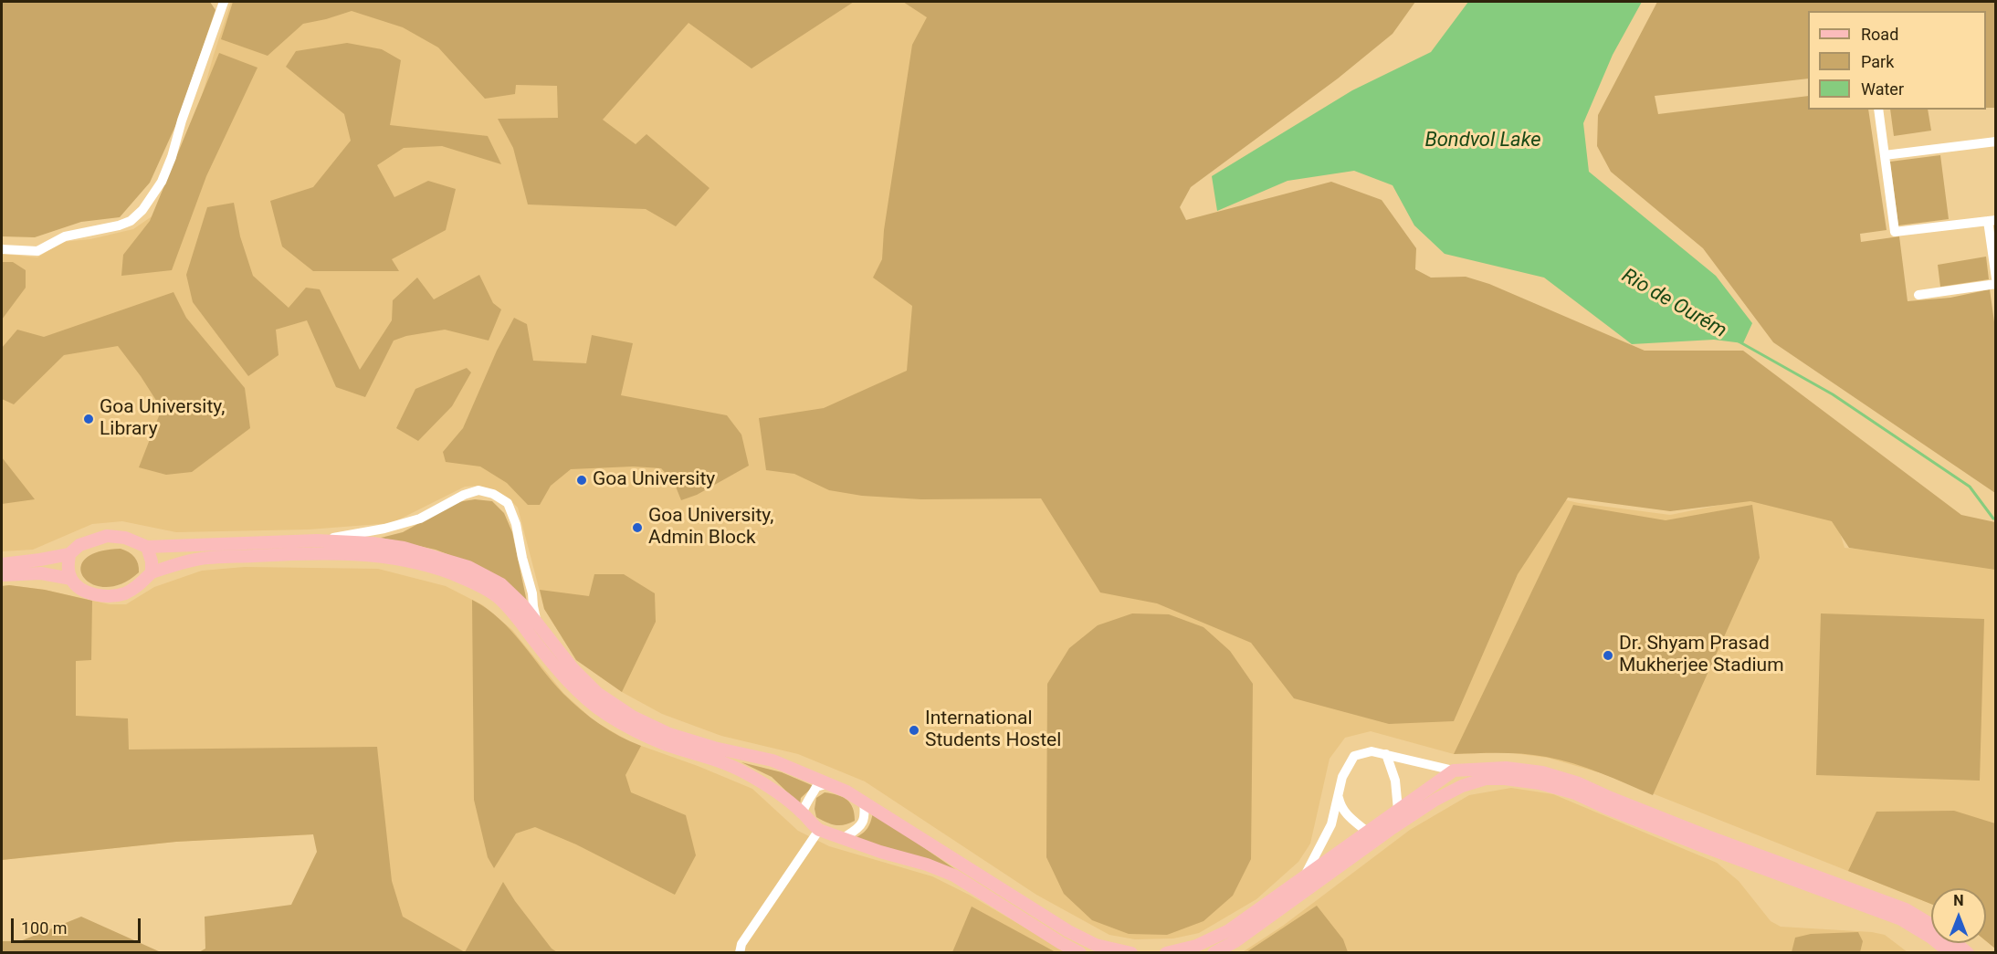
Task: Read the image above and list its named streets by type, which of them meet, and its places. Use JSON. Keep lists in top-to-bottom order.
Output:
{
  "water": ["Bondvol Lake", "Rio de Ourém"],
  "places": [
    "Goa University, Library",
    "Goa University",
    "Goa University, Admin Block",
    "Dr. Shyam Prasad Mukherjee Stadium",
    "International Students Hostel"
  ],
  "legend": ["Road", "Park", "Water"],
  "scale_bar": "100 m",
  "north": "top"
}
